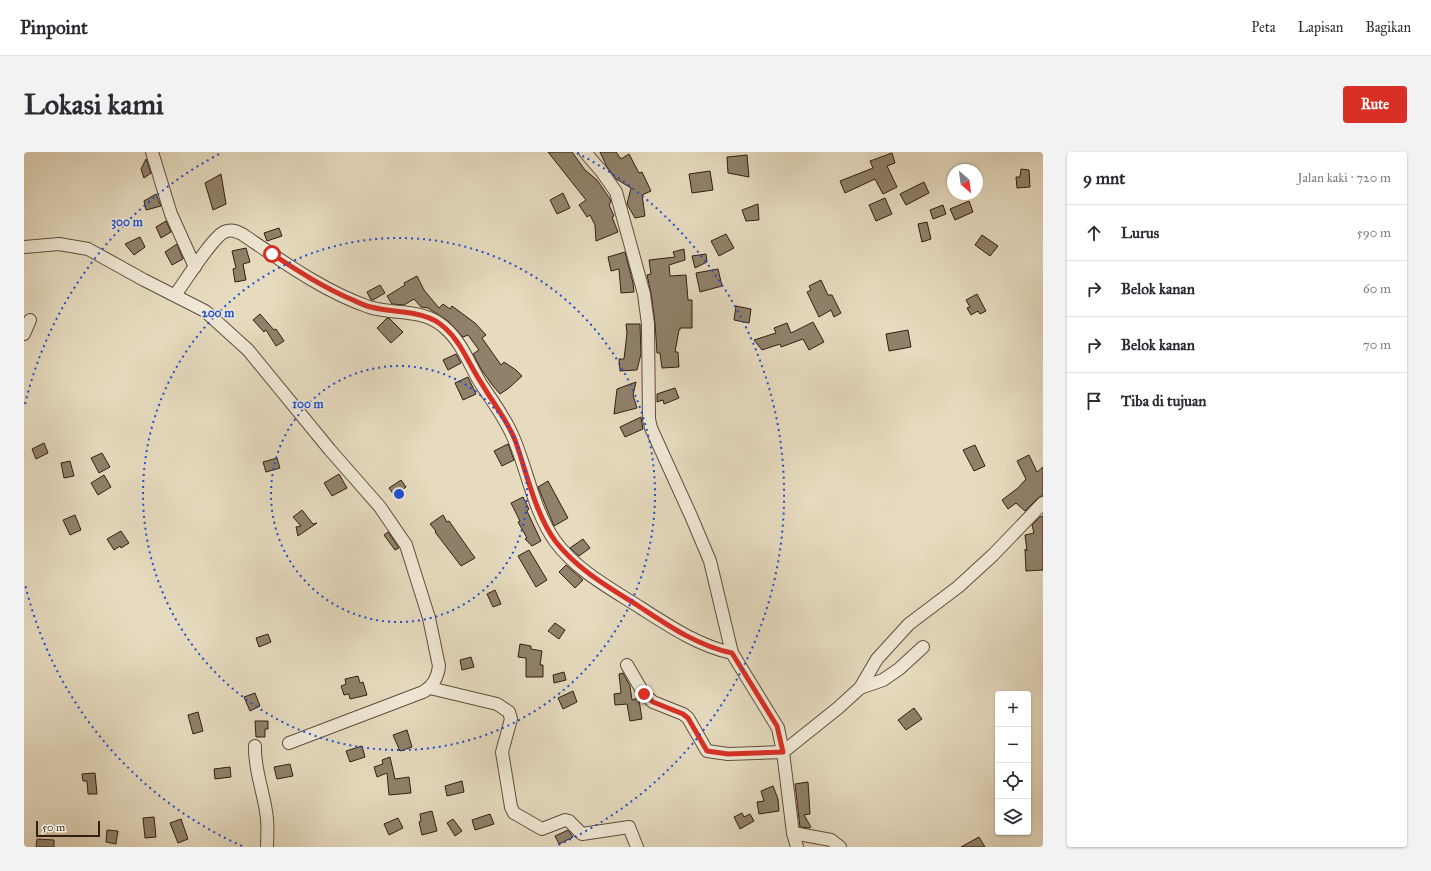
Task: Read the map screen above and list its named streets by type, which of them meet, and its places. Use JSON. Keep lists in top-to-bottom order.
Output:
{
  "scale_bar": "50 m",
  "north": "bottom right",
  "page": {
    "header": "Pinpoint",
    "nav": ["Peta", "Lapisan", "Bagikan"],
    "buttons": "Rute",
    "title": "Lokasi kami",
    "heading": ["9 mnt", "Jalan kaki · 720 m"],
    "list": [
      ["Lurus", "590 m"],
      ["Belok kanan", "60 m"],
      ["Belok kanan", "70 m"],
      "Tiba di tujuan"
    ],
    "map_buttons": ["+", "−"],
    "scale": "50 m"
  },
  "rings": ["300 m", "200 m", "100 m"]
}
